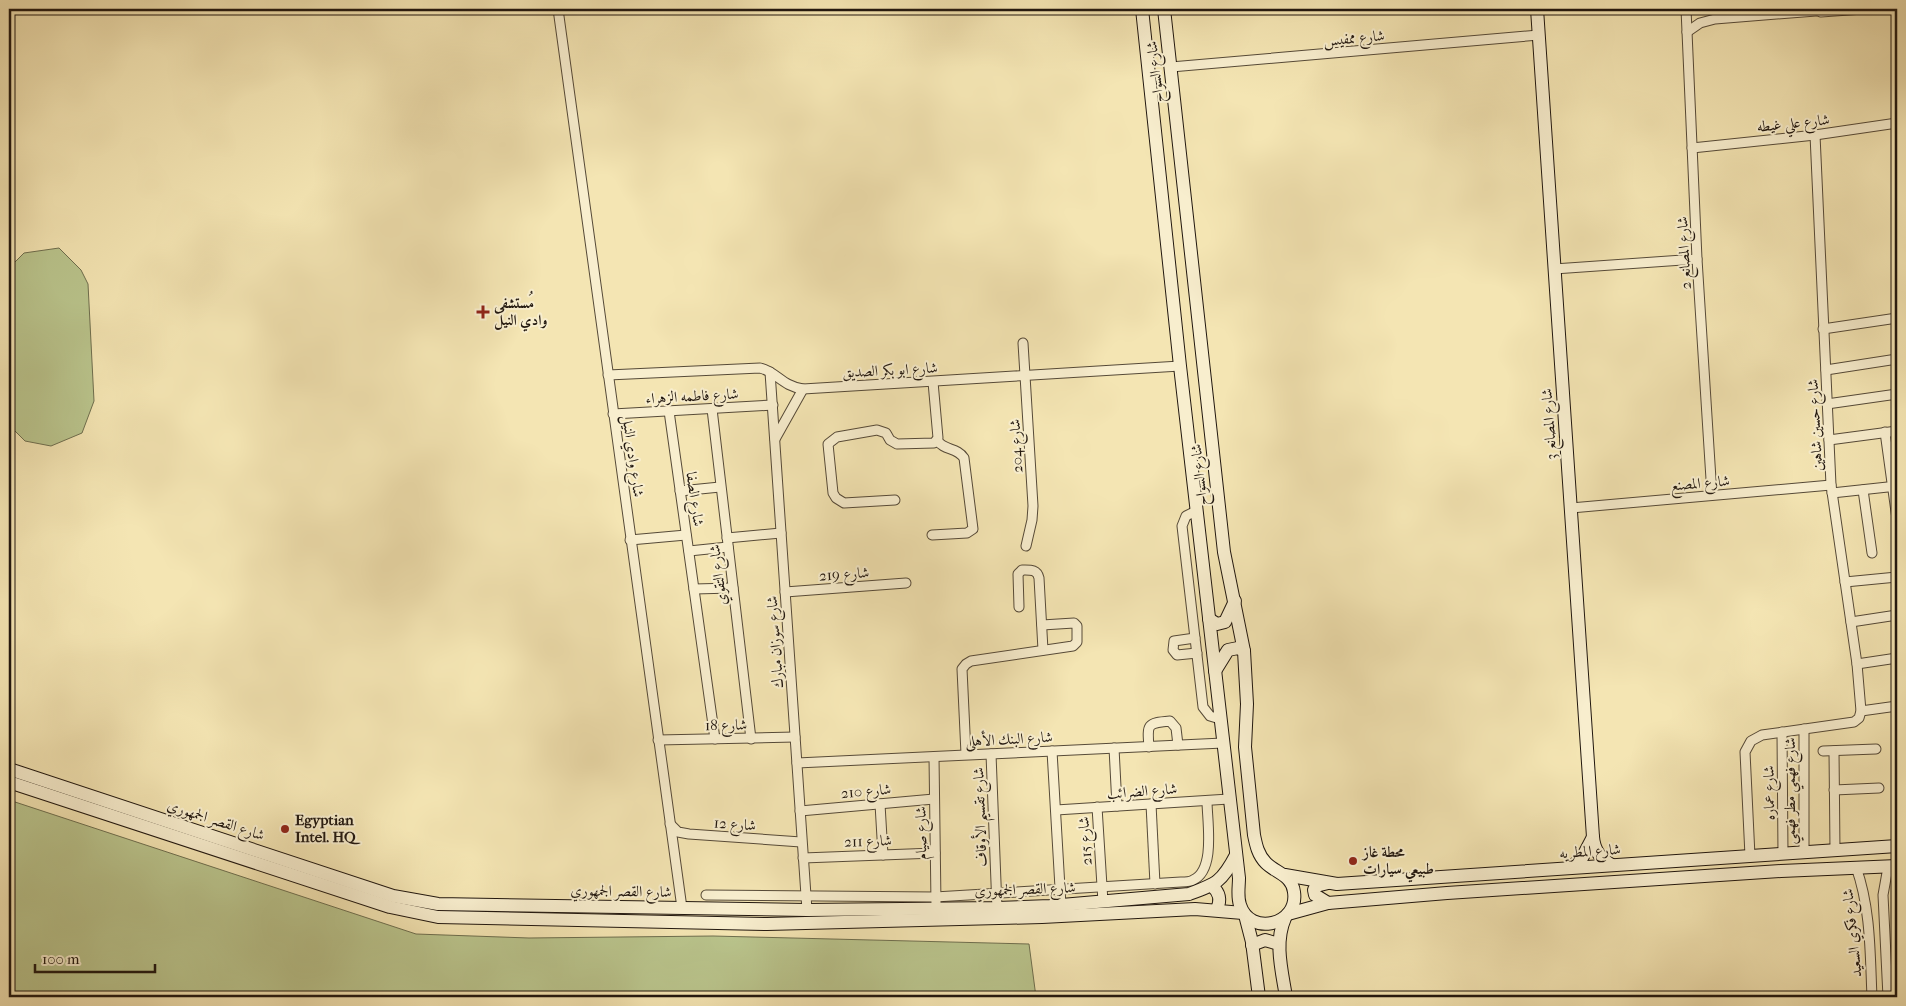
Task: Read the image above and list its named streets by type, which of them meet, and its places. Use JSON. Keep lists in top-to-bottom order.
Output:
{
  "streets": {
    "main road": [
      "شارع السواح",
      "شارع المصانع 3",
      "شارع القصر الجمهوري",
      "شارع المطريه"
    ],
    "street": [
      "شارع ممفيس",
      "شارع علي غيطه",
      "شارع المصانع 2",
      "شارع ابو بكر الصديق",
      "شارع فاطمه الزهراء",
      "شارع حسين شاهين",
      "شارع 204",
      "شارع وادي النيل",
      "شارع المصنع",
      "شارع الصفا",
      "شارع 219",
      "شارع التقوي",
      "شارع سوزان مبارك",
      "شارع 18",
      "شارع البنك الأهلى",
      "شارع 210",
      "شارع الضرائب",
      "شارع فهمي مطر فهمي",
      "شارع عماره",
      "شارع تقسيم الأوقاف",
      "شارع 12",
      "شارع صيام",
      "شارع 211",
      "شارع 215",
      "شارع فكري السعيد"
    ]
  },
  "crossings": [
    ["شارع ممفيس", "شارع السواح"],
    ["شارع ممفيس", "شارع المصانع 3"],
    ["شارع السواح", "شارع ابو بكر الصديق"],
    ["شارع السواح", "شارع البنك الأهلى"],
    ["شارع السواح", "شارع الضرائب"],
    ["شارع السواح", "شارع القصر الجمهوري"],
    ["شارع السواح", "شارع المطريه"],
    ["شارع علي غيطه", "شارع المصانع 2"],
    ["شارع علي غيطه", "شارع حسين شاهين"],
    ["شارع المصانع 2", "شارع المصنع"],
    ["شارع ابو بكر الصديق", "شارع 204"],
    ["شارع ابو بكر الصديق", "شارع وادي النيل"],
    ["شارع ابو بكر الصديق", "شارع سوزان مبارك"],
    ["شارع فاطمه الزهراء", "شارع وادي النيل"],
    ["شارع فاطمه الزهراء", "شارع الصفا"],
    ["شارع فاطمه الزهراء", "شارع التقوي"],
    ["شارع فاطمه الزهراء", "شارع سوزان مبارك"],
    ["شارع المصانع 3", "شارع المصنع"],
    ["شارع المصانع 3", "شارع المطريه"],
    ["شارع حسين شاهين", "شارع المصنع"],
    ["شارع وادي النيل", "شارع 18"],
    ["شارع وادي النيل", "شارع القصر الجمهوري"],
    ["شارع وادي النيل", "شارع 12"],
    ["شارع الصفا", "شارع 18"],
    ["شارع 219", "شارع سوزان مبارك"],
    ["شارع التقوي", "شارع 18"],
    ["شارع سوزان مبارك", "شارع 18"],
    ["شارع سوزان مبارك", "شارع البنك الأهلى"],
    ["شارع سوزان مبارك", "شارع 210"],
    ["شارع سوزان مبارك", "شارع القصر الجمهوري"],
    ["شارع سوزان مبارك", "شارع 12"],
    ["شارع سوزان مبارك", "شارع 211"],
    ["شارع البنك الأهلى", "شارع تقسيم الأوقاف"],
    ["شارع البنك الأهلى", "شارع صيام"],
    ["شارع 210", "شارع صيام"],
    ["شارع الضرائب", "شارع 215"],
    ["شارع فهمي مطر فهمي", "شارع المطريه"],
    ["شارع عماره", "شارع المطريه"],
    ["شارع تقسيم الأوقاف", "شارع القصر الجمهوري"],
    ["شارع القصر الجمهوري", "شارع صيام"],
    ["شارع القصر الجمهوري", "شارع 215"],
    ["شارع صيام", "شارع 211"]
  ],
  "places": {
    "health": ["مُستشفى وادي النيل"],
    "other": ["Egyptian Intel. HQ", "محطة غاز طبيعي سيارات"]
  },
  "scale_bar": "100 m"
}
